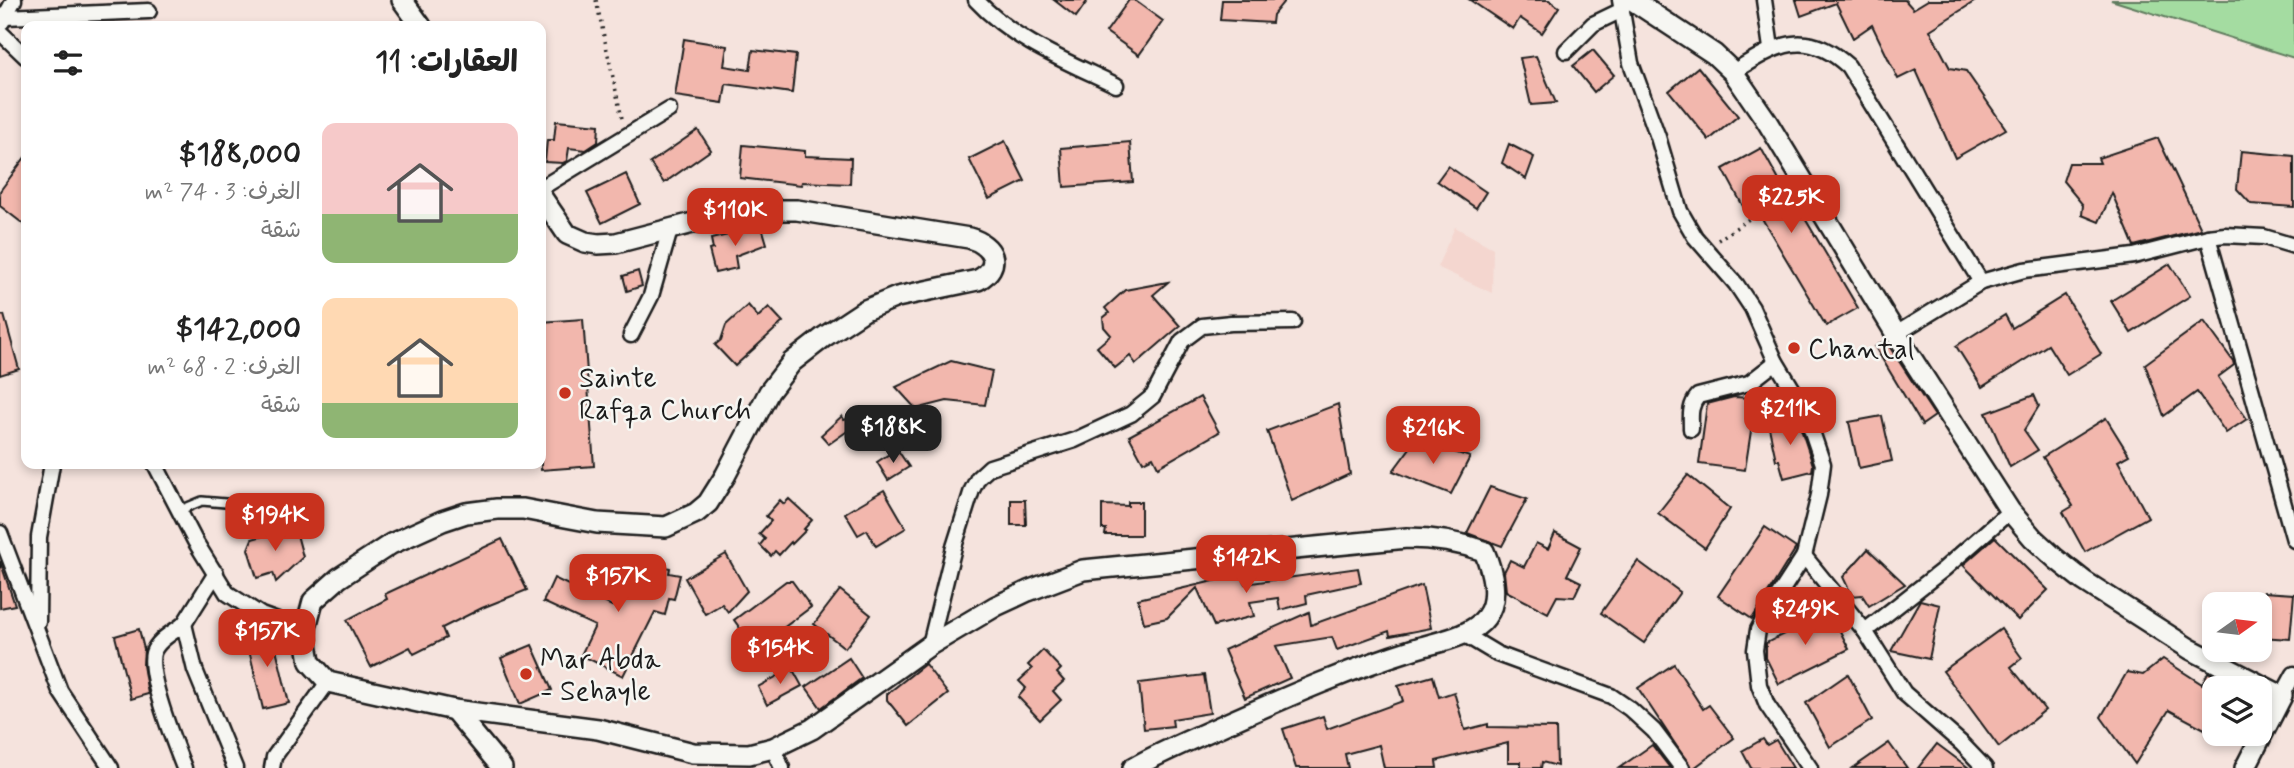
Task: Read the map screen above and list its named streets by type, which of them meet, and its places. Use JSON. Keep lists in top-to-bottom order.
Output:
{
  "places": ["Chantal", "Sainte Rafqa Church", "Mar Abda - Sehayle"],
  "north": "right",
  "page": {
    "heading": "العقارات: 11",
    "list": [
      {
        "name": "$188,000",
        "note": "الغرف: 3 · 74 m² · شقة"
      },
      {
        "name": "$142,000",
        "note": "الغرف: 2 · 68 m² · شقة"
      }
    ],
    "price": [
      "$225K",
      "$110K",
      "$211K",
      "$188K",
      "$216K",
      "$194K",
      "$142K",
      "$157K",
      "$249K",
      "$157K",
      "$154K"
    ]
  }
}
